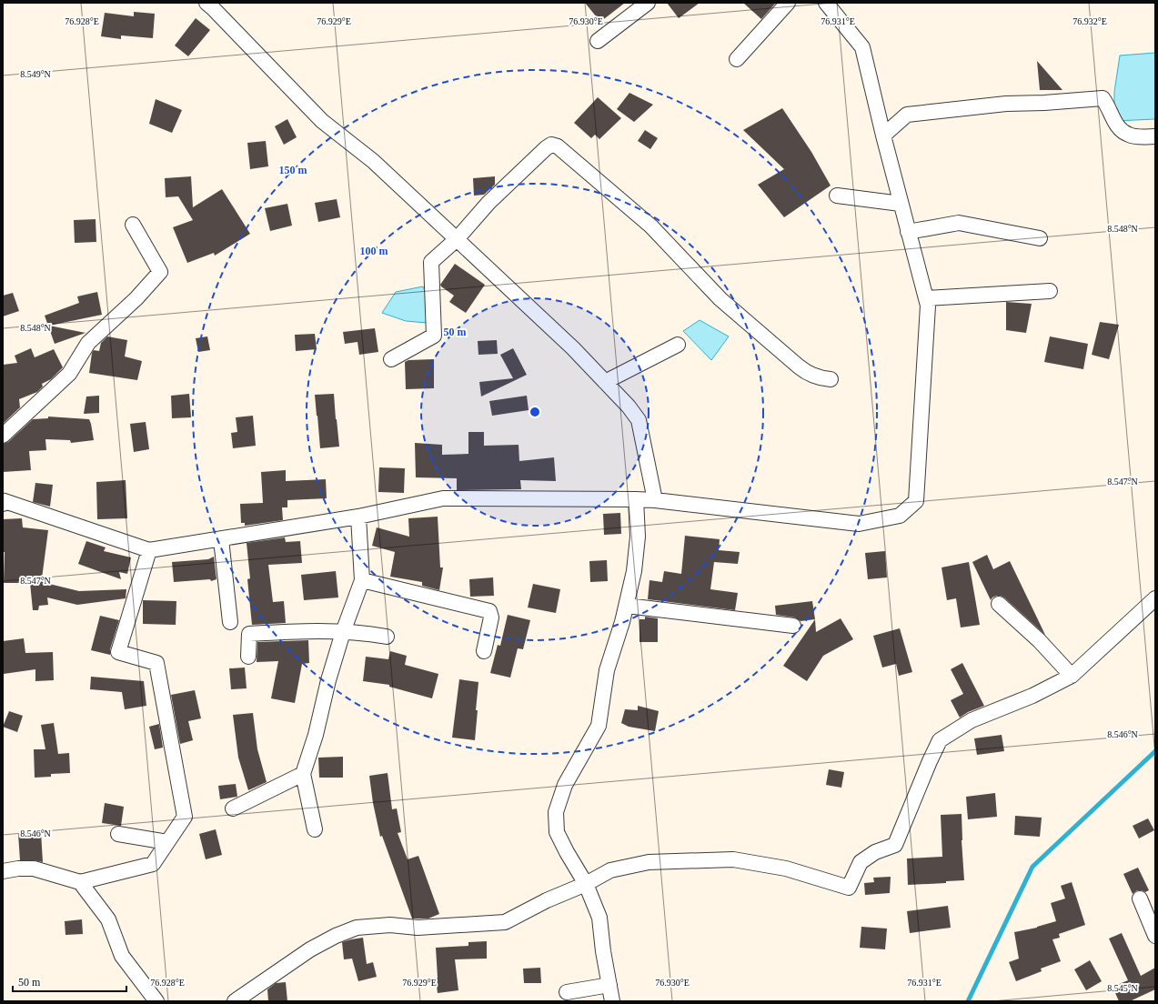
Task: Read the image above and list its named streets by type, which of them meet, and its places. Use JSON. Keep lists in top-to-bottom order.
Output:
{
  "scale_bar": "50 m",
  "coordinates": [
    "76.928°E",
    "76.929°E",
    "76.930°E",
    "76.931°E",
    "76.932°E",
    "8.549°N",
    "8.548°N",
    "8.547°N",
    "8.546°N",
    "8.545°N"
  ],
  "rings": ["150 m", "100 m", "50 m"]
}
